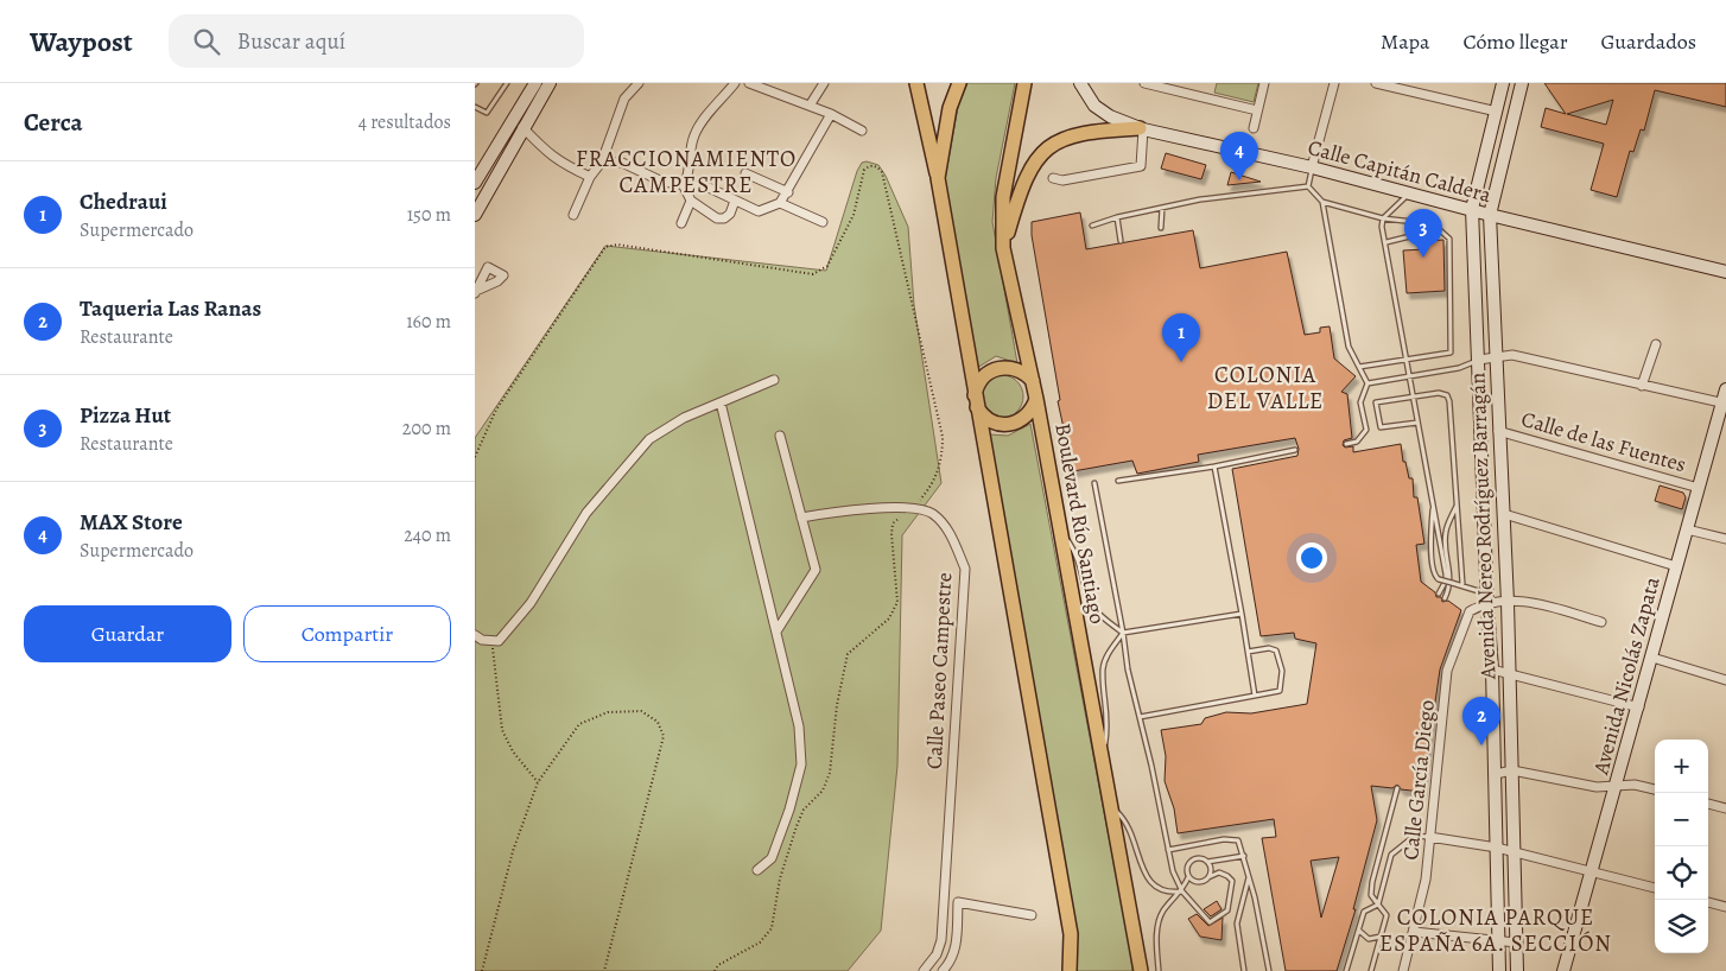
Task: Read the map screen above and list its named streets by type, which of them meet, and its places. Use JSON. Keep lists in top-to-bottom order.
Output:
{
  "streets": {
    "main road": ["Boulevard Río Santiago"],
    "street": [
      "Calle Capitán Caldera",
      "Calle de las Fuentes",
      "Avenida Nereo Rodríguez Barragán",
      "Calle Paseo Campestre",
      "Avenida Nicolás Zapata",
      "Calle García Diego"
    ]
  },
  "crossings": [
    ["Calle Capitán Caldera", "Avenida Nereo Rodríguez Barragán"],
    ["Calle de las Fuentes", "Avenida Nereo Rodríguez Barragán"],
    ["Calle de las Fuentes", "Avenida Nicolás Zapata"],
    ["Avenida Nereo Rodríguez Barragán", "Calle García Diego"]
  ],
  "districts": ["FRACCIONAMIENTO CAMPESTRE", "COLONIA DEL VALLE", "COLONIA PARQUE ESPAÑA 6A. SECCIÓN"],
  "page": {
    "header": "Waypost",
    "search": "Buscar aquí",
    "nav": ["Mapa", "Cómo llegar", "Guardados"],
    "heading": ["Cerca", "4 resultados"],
    "pins": [
      "4",
      "3",
      "1",
      "2"
    ],
    "list": [
      {
        "mark": "1",
        "name": "Chedraui",
        "note": "Supermercado",
        "value": "150 m"
      },
      {
        "mark": "2",
        "name": "Taqueria Las Ranas",
        "note": "Restaurante",
        "value": "160 m"
      },
      {
        "mark": "3",
        "name": "Pizza Hut",
        "note": "Restaurante",
        "value": "200 m"
      },
      {
        "mark": "4",
        "name": "MAX Store",
        "note": "Supermercado",
        "value": "240 m"
      }
    ],
    "buttons": ["Guardar", "Compartir"],
    "map_buttons": ["+", "−"]
  }
}
